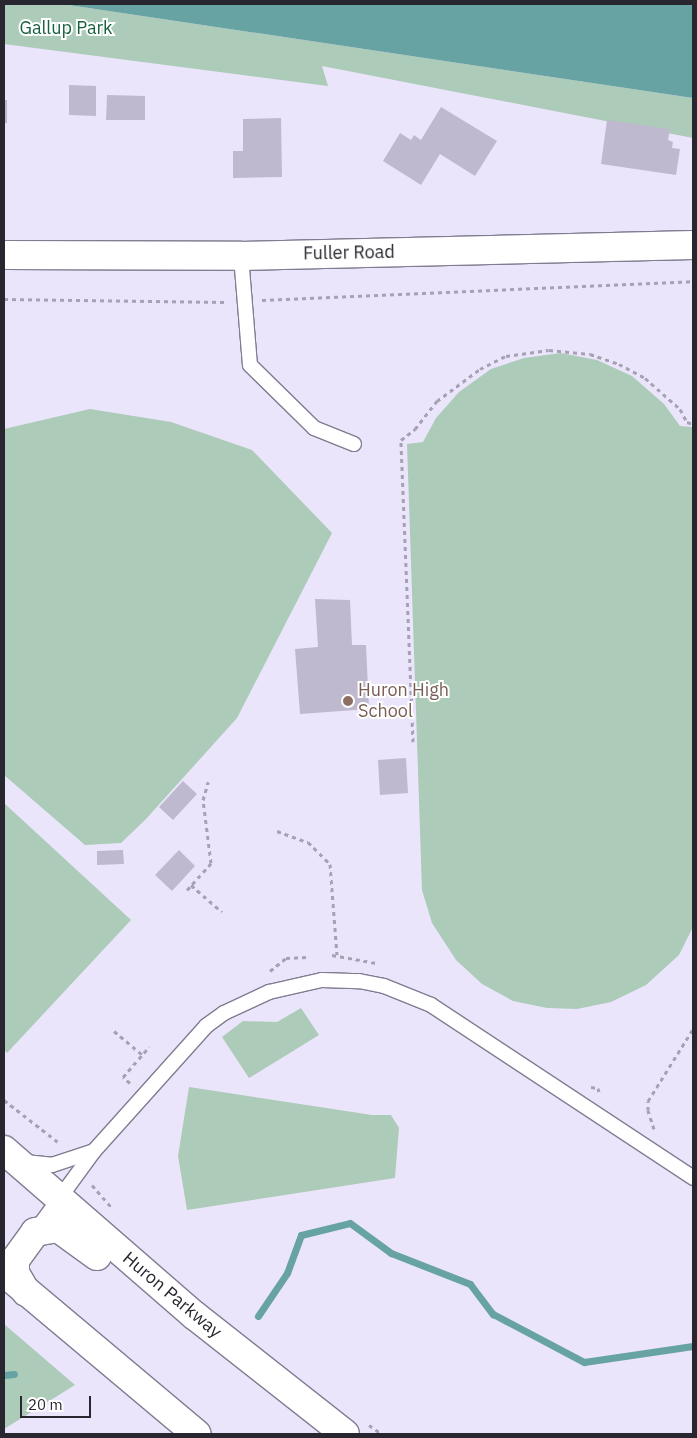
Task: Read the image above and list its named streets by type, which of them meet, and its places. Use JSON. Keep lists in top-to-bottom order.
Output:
{
  "streets": {
    "main road": ["Fuller Road", "Huron Parkway"]
  },
  "parks": ["Gallup Park"],
  "places": ["Huron High School"],
  "scale_bar": "20 m"
}
